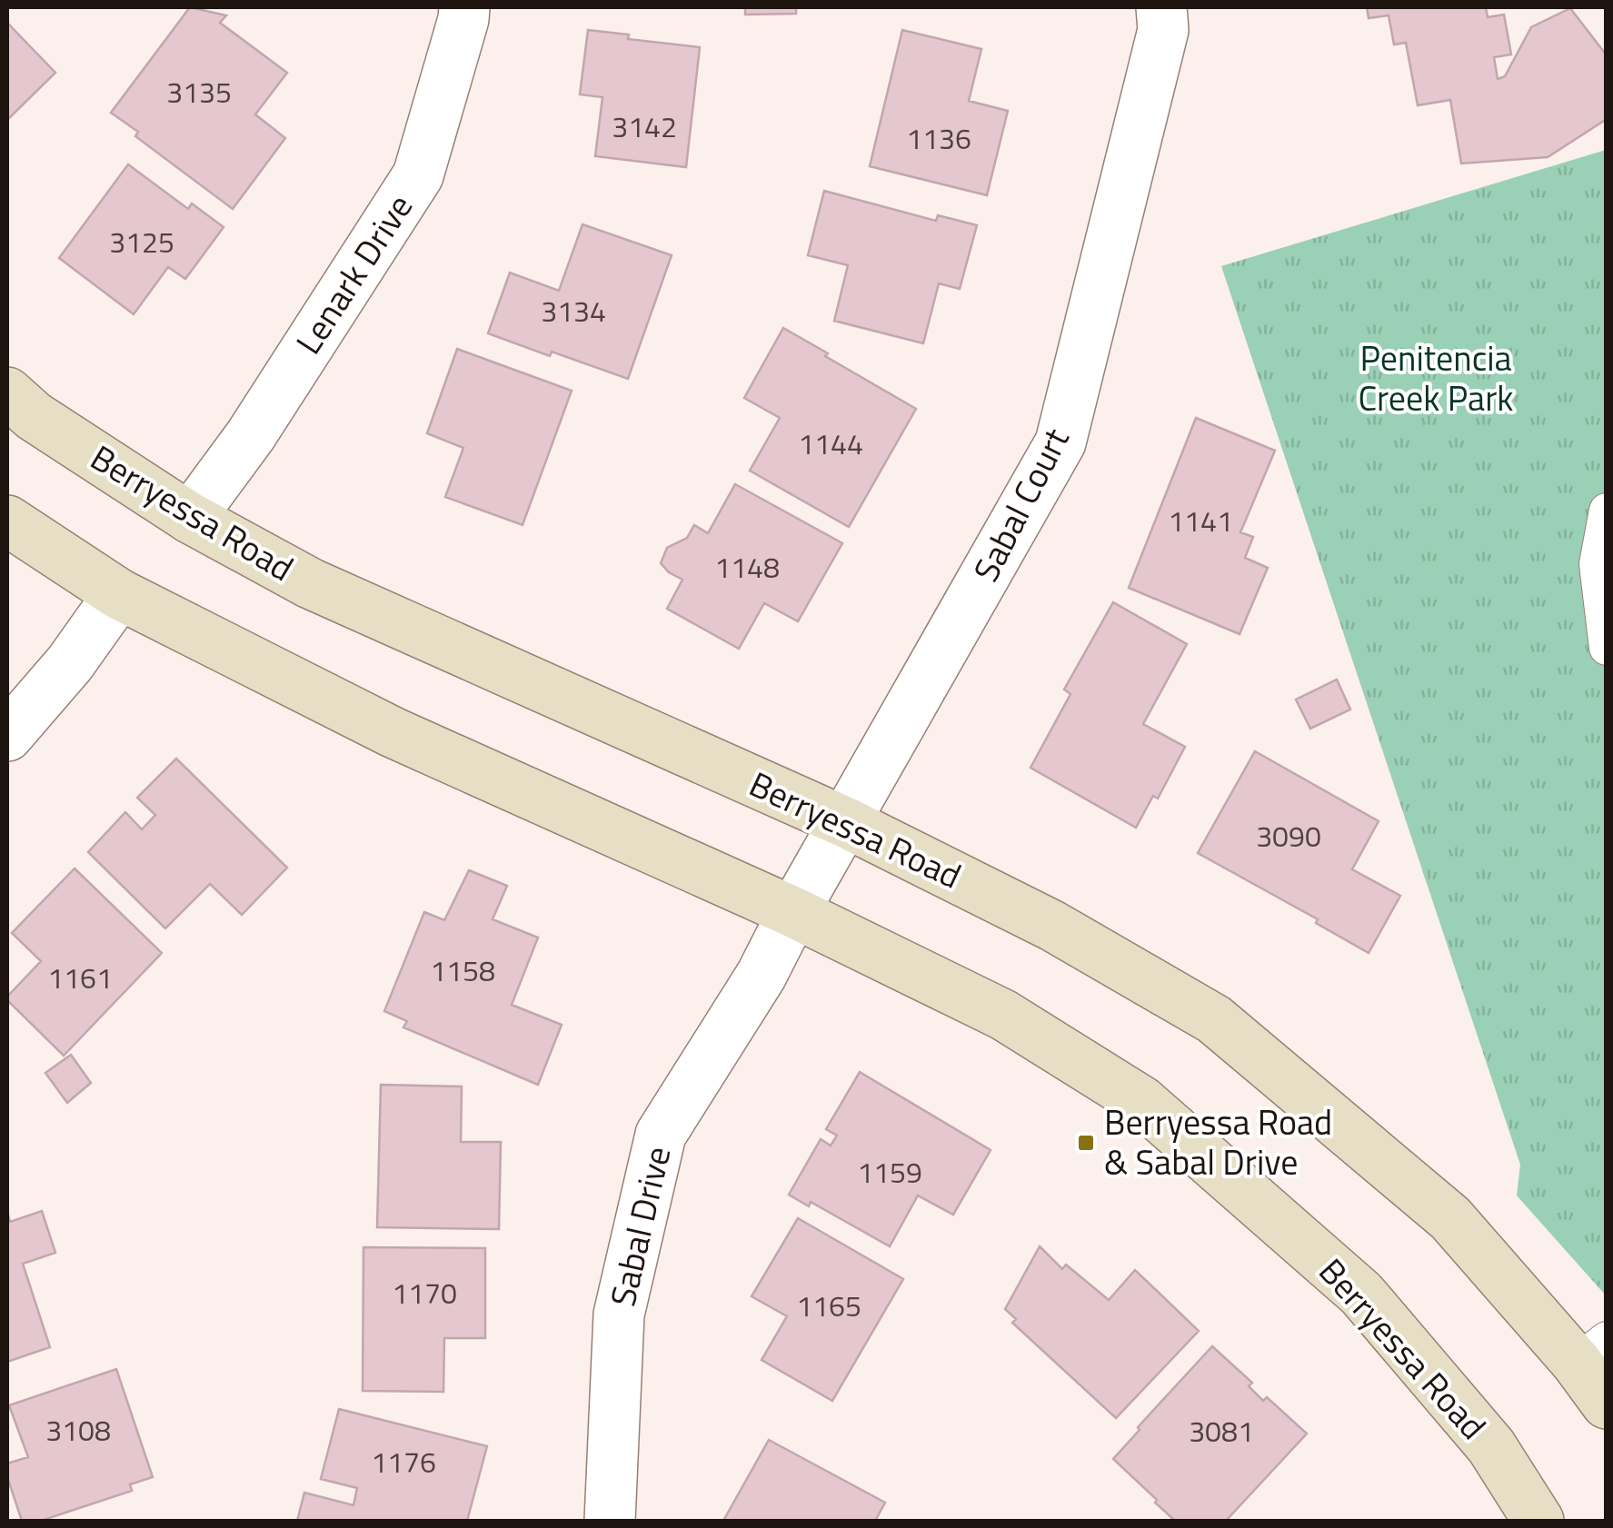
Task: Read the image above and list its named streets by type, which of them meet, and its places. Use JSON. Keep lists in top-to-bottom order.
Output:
{
  "streets": {
    "main road": ["Berryessa Road"],
    "street": ["Lenark Drive", "Sabal Court", "Sabal Drive"]
  },
  "crossings": [
    ["Lenark Drive", "Berryessa Road"],
    ["Sabal Court", "Berryessa Road"],
    ["Sabal Court", "Sabal Drive"],
    ["Berryessa Road", "Sabal Drive"]
  ],
  "parks": ["Penitencia Creek Park"],
  "places": {
    "transit": ["Berryessa Road & Sabal Drive"]
  },
  "house_numbers": [
    "3135",
    "3142",
    "1136",
    "3125",
    "3134",
    "1144",
    "1141",
    "1148",
    "3090",
    "1158",
    "1161",
    "1159",
    "1170",
    "1165",
    "3108",
    "3081",
    "1176"
  ]
}
